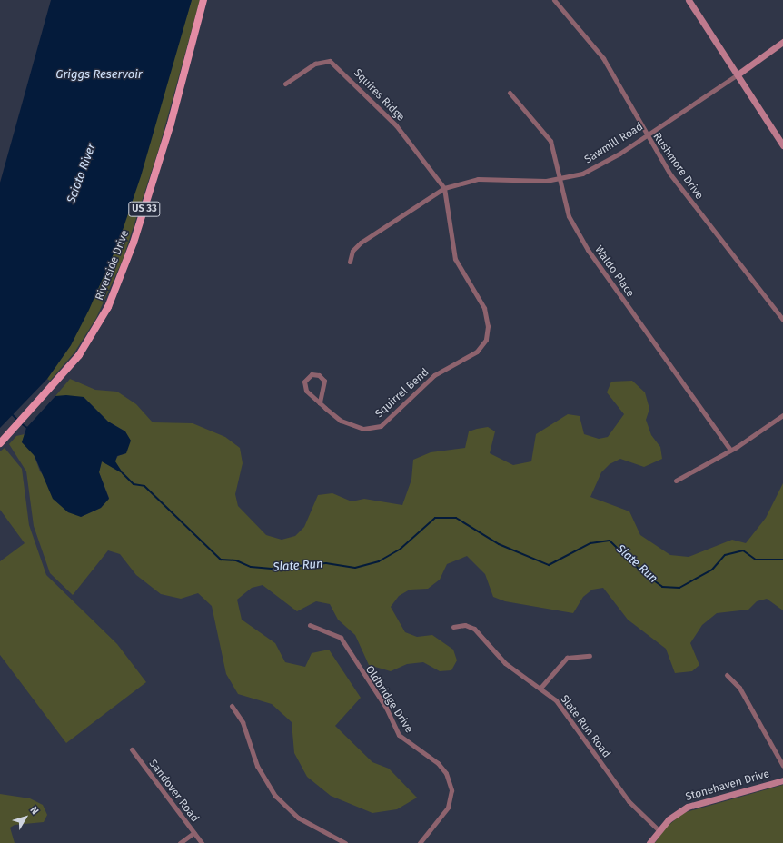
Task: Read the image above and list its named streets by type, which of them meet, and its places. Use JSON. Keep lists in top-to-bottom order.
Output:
{
  "streets": {
    "main road": [
      "Sawmill Road",
      "US 33",
      "Riverside Drive",
      "Stonehaven Drive"
    ],
    "street": [
      "Squires Ridge",
      "Rushmore Drive",
      "Waldo Place",
      "Squirrel Bend",
      "Oldbridge Drive",
      "Slate Run Road",
      "Sandover Road"
    ]
  },
  "crossings": [
    ["Squires Ridge", "Sawmill Road"],
    ["Squires Ridge", "Squirrel Bend"],
    ["Sawmill Road", "Rushmore Drive"],
    ["Sawmill Road", "Waldo Place"],
    ["Sawmill Road", "Squirrel Bend"],
    ["Slate Run Road", "Stonehaven Drive"]
  ],
  "water": ["Griggs Reservoir", "Scioto River", "Slate Run"],
  "north": "top right"
}
